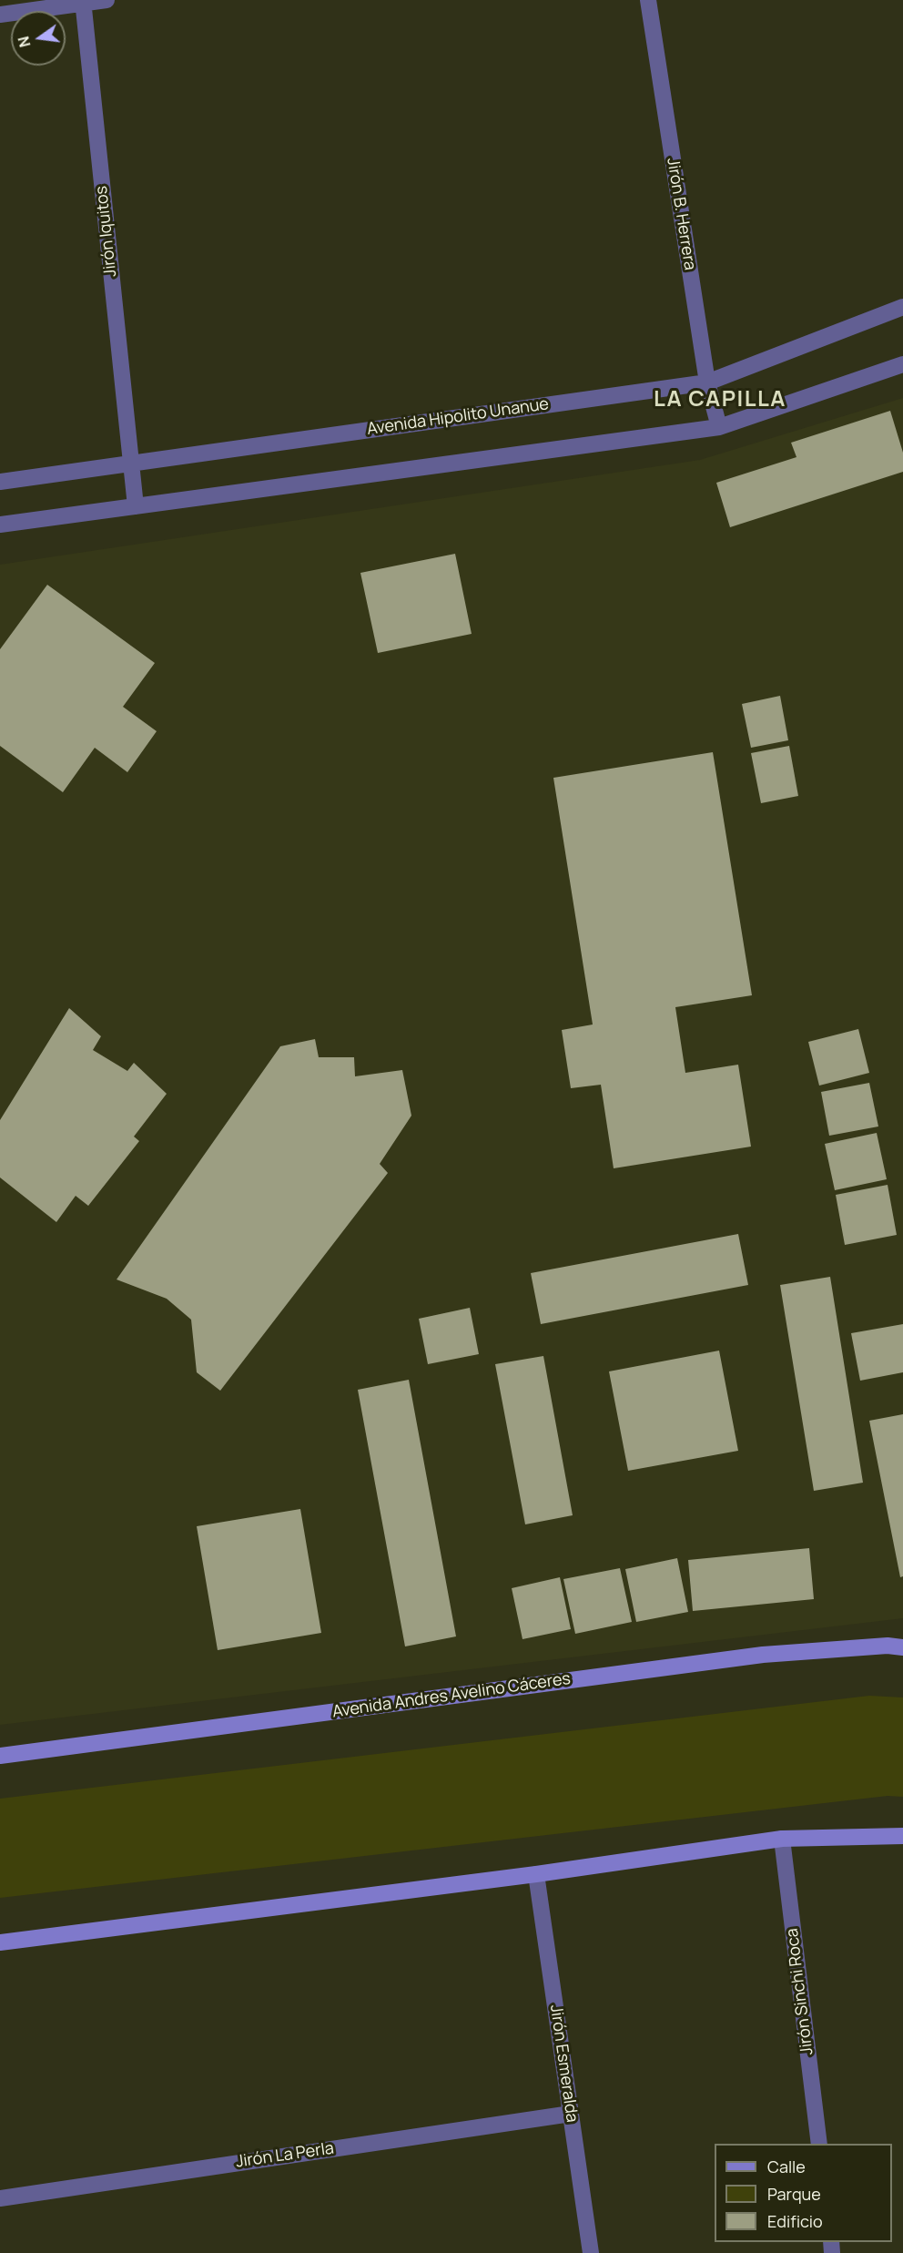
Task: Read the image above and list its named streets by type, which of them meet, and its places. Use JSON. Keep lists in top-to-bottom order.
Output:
{
  "streets": {
    "main road": ["Avenida Andres Avelino Cáceres"],
    "street": [
      "Jirón B. Herrera",
      "Jirón Iquitos",
      "Avenida Hipolito Unanue",
      "Jirón Sinchi Roca",
      "Jirón Esmeralda",
      "Jirón La Perla"
    ]
  },
  "crossings": [
    ["Jirón B. Herrera", "Avenida Hipolito Unanue"],
    ["Jirón Iquitos", "Avenida Hipolito Unanue"],
    ["Jirón Esmeralda", "Jirón La Perla"]
  ],
  "districts": ["LA CAPILLA"],
  "legend": ["Calle", "Parque", "Edificio"],
  "north": "left"
}
